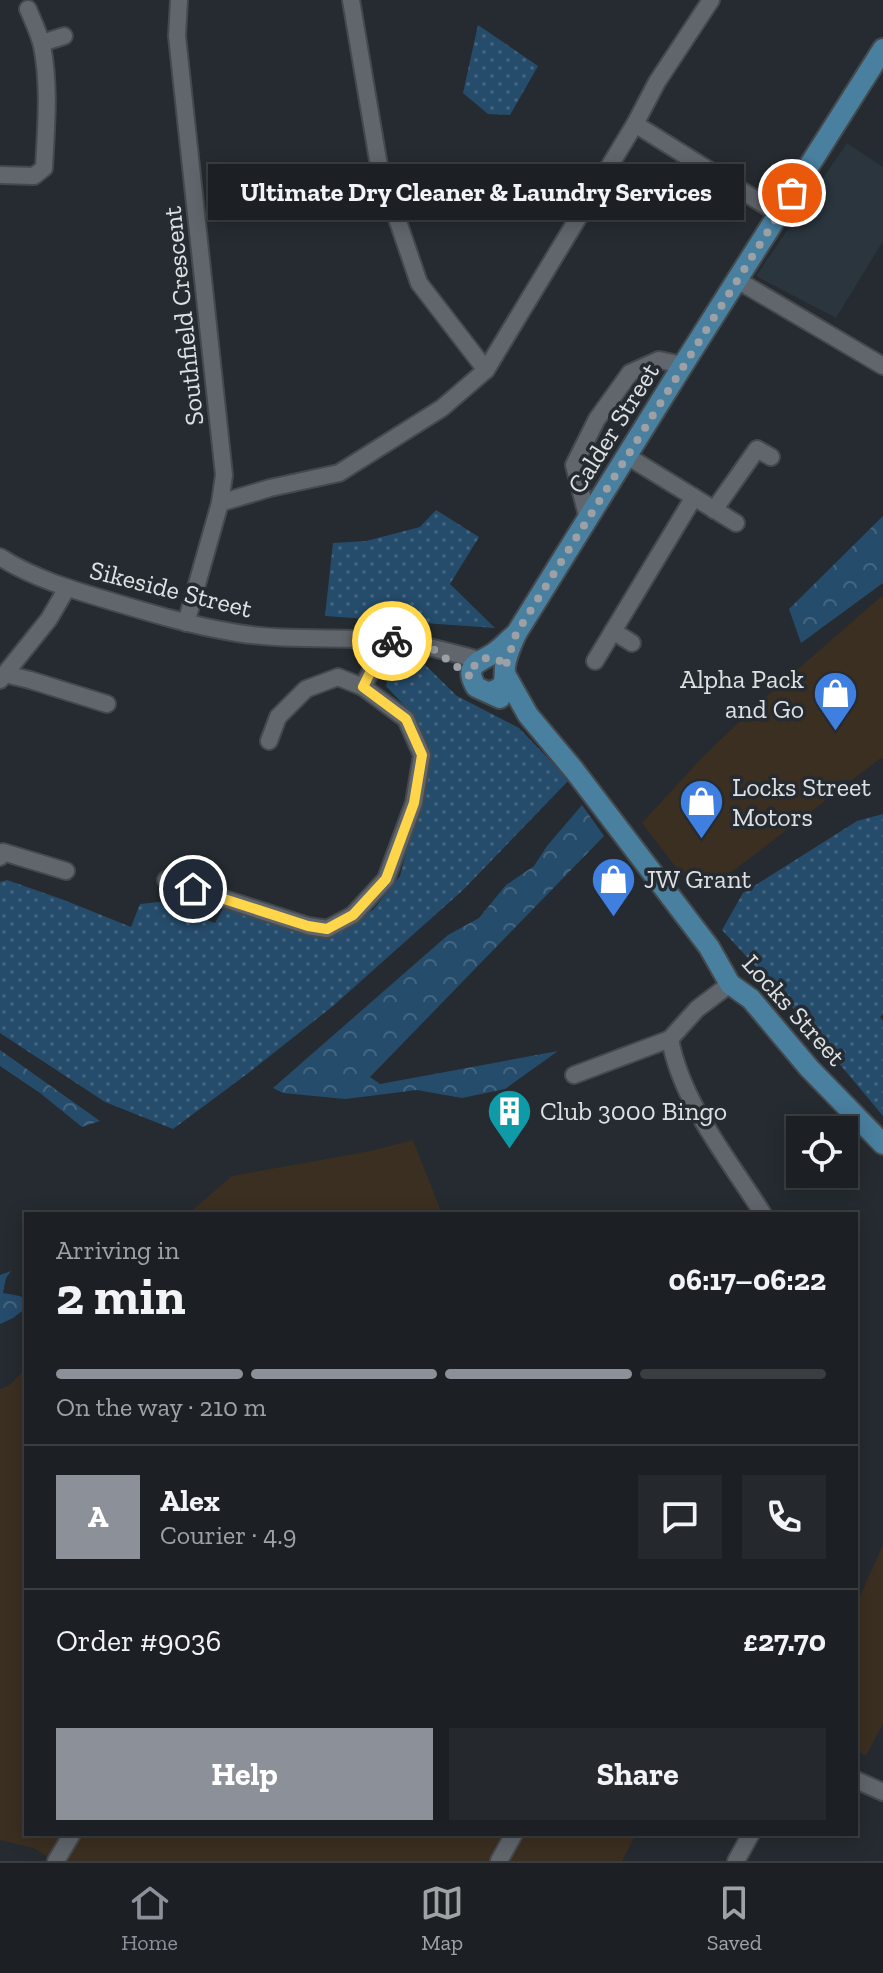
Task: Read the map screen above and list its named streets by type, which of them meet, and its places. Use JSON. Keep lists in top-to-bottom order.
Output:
{
  "streets": {
    "main road": ["Calder Street", "Locks Street"],
    "street": ["Southfield Crescent", "Sikeside Street"]
  },
  "crossings": [
    ["Southfield Crescent", "Sikeside Street"],
    ["Calder Street", "Sikeside Street"],
    ["Calder Street", "Locks Street"],
    ["Sikeside Street", "Locks Street"]
  ],
  "places": {
    "other": ["Ultimate Dry Cleaner & Laundry Services"],
    "shop": ["Alpha Pack and Go", "Locks Street Motors", "JW Grant"],
    "building": ["Club 3000 Bingo"]
  },
  "page": {
    "bubble": "Ultimate Dry Cleaner & Laundry Services",
    "heading": ["2 min", "Arriving in", "06:17–06:22"],
    "panel": [
      "Alex",
      "Courier · 4.9",
      "Order #9036",
      "£27.70"
    ],
    "bar": "On the way · 210 m",
    "round": "A",
    "buttons": ["Help", "Share"],
    "tabs": ["Home", "Map", "Saved"]
  }
}
